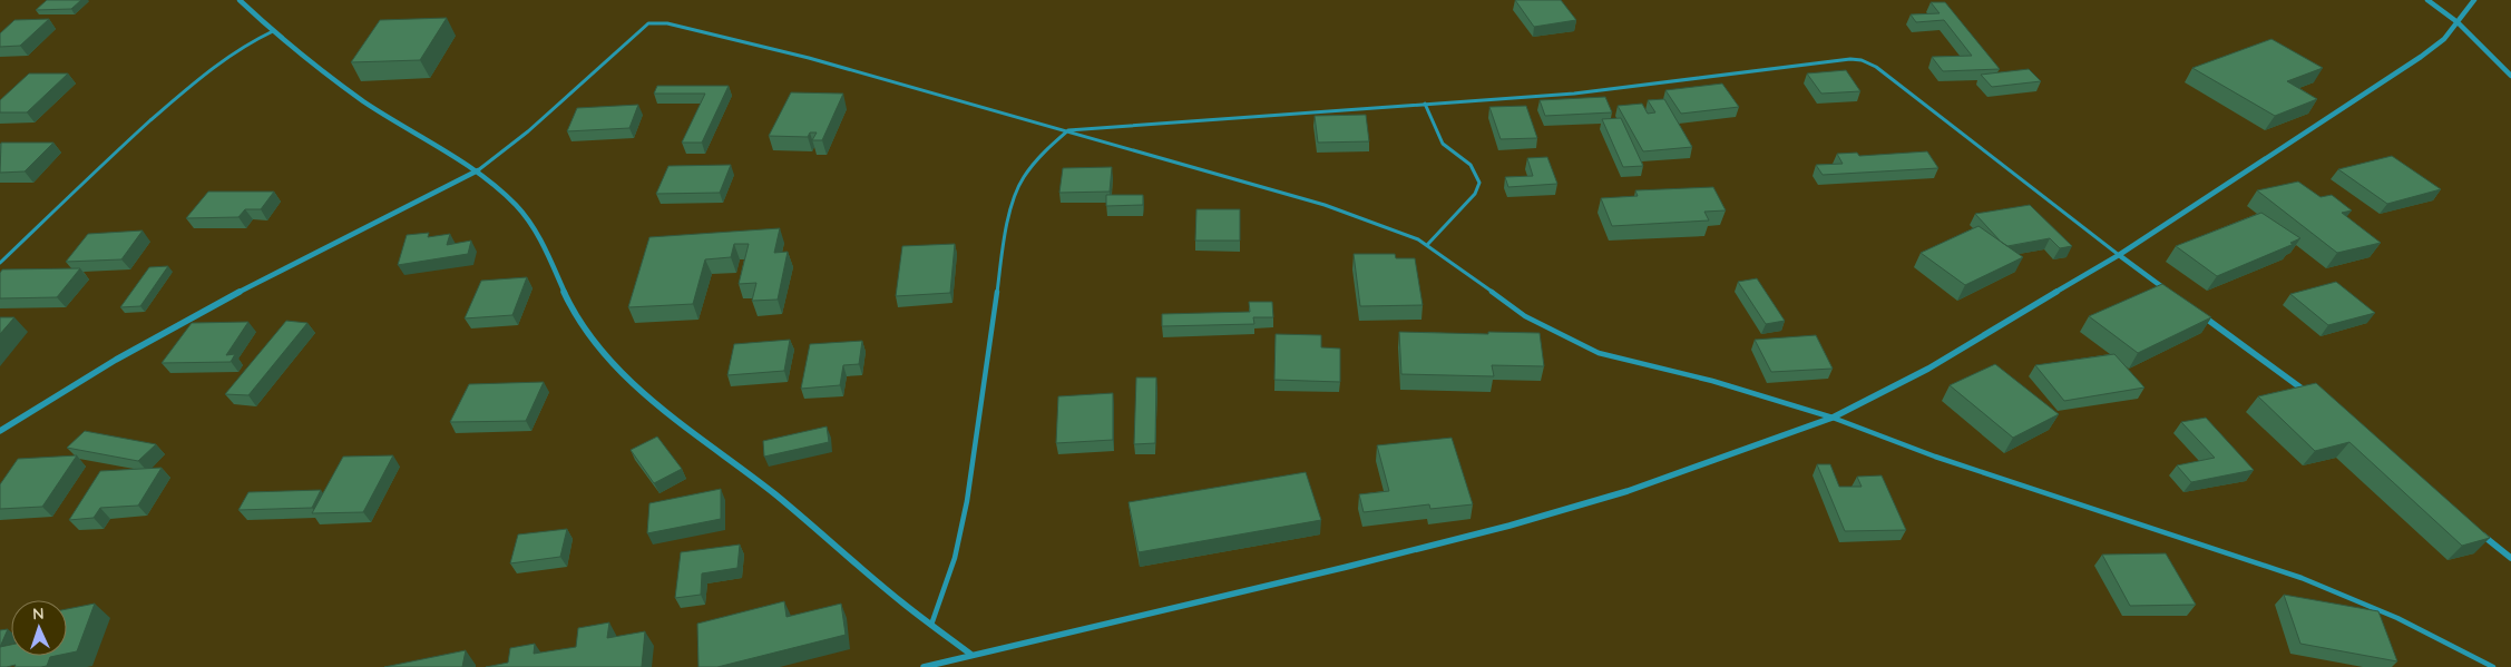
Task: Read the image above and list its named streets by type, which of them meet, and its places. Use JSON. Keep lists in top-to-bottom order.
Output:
{
  "north": "top"
}
